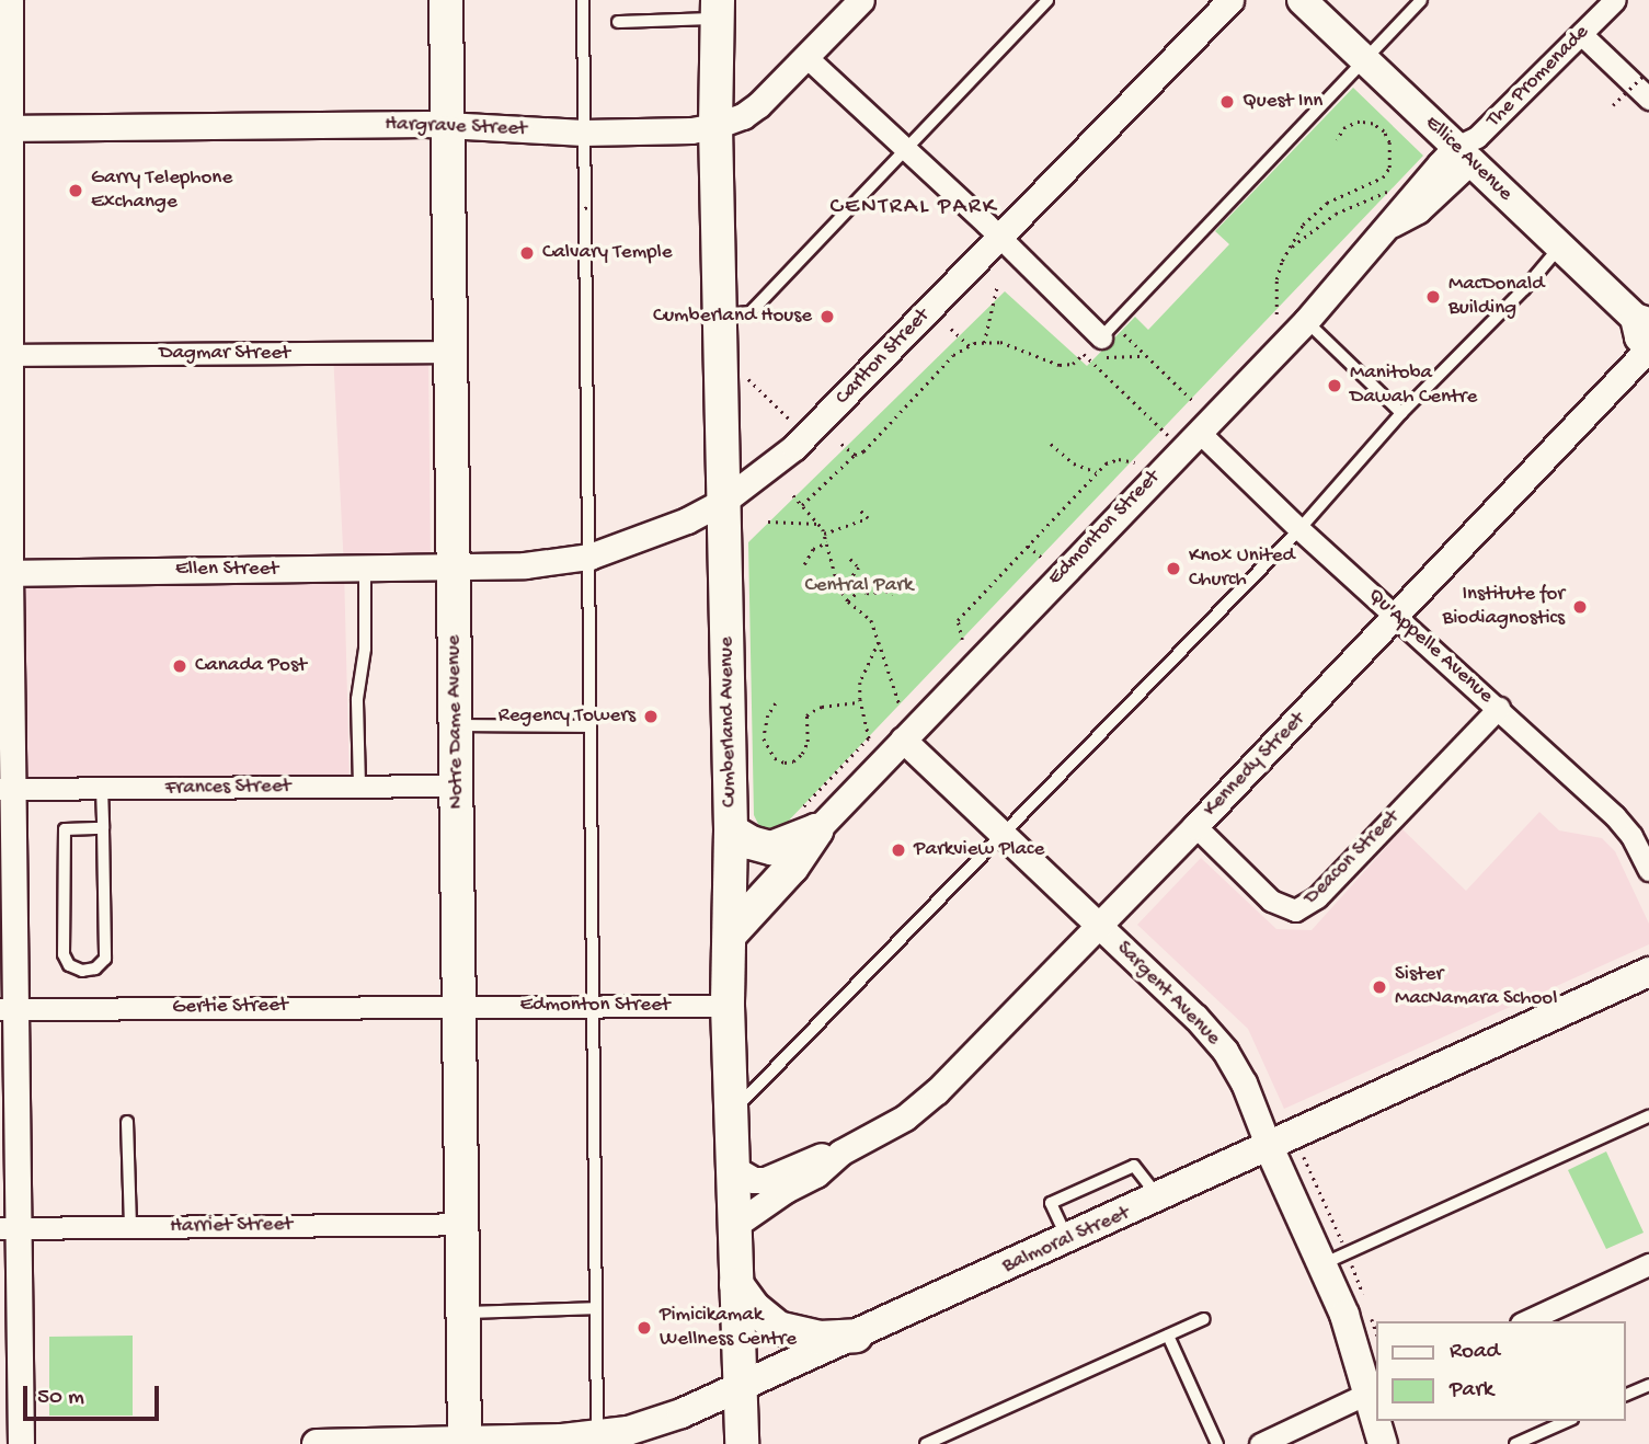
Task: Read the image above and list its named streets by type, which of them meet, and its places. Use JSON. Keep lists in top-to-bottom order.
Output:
{
  "streets": {
    "main road": [
      "Ellice Avenue",
      "Notre Dame Avenue",
      "Cumberland Avenue",
      "Sargent Avenue",
      "Balmoral Street"
    ],
    "street": [
      "The Promenade",
      "Hargrave Street",
      "Dagmar Street",
      "Carlton Street",
      "Edmonton Street",
      "Ellen Street",
      "Qu'Appelle Avenue",
      "Kennedy Street",
      "Frances Street",
      "Deacon Street",
      "Gertie Street",
      "Harriet Street"
    ]
  },
  "crossings": [
    ["The Promenade", "Ellice Avenue"],
    ["The Promenade", "Edmonton Street"],
    ["Hargrave Street", "Notre Dame Avenue"],
    ["Hargrave Street", "Cumberland Avenue"],
    ["Ellice Avenue", "Edmonton Street"],
    ["Ellice Avenue", "Kennedy Street"],
    ["Dagmar Street", "Notre Dame Avenue"],
    ["Carlton Street", "Ellen Street"],
    ["Carlton Street", "Notre Dame Avenue"],
    ["Carlton Street", "Cumberland Avenue"],
    ["Edmonton Street", "Qu'Appelle Avenue"],
    ["Edmonton Street", "Notre Dame Avenue"],
    ["Edmonton Street", "Cumberland Avenue"],
    ["Edmonton Street", "Sargent Avenue"],
    ["Edmonton Street", "Gertie Street"],
    ["Ellen Street", "Notre Dame Avenue"],
    ["Qu'Appelle Avenue", "Kennedy Street"],
    ["Qu'Appelle Avenue", "Deacon Street"],
    ["Notre Dame Avenue", "Frances Street"],
    ["Notre Dame Avenue", "Gertie Street"],
    ["Notre Dame Avenue", "Harriet Street"],
    ["Notre Dame Avenue", "Balmoral Street"],
    ["Cumberland Avenue", "Kennedy Street"],
    ["Cumberland Avenue", "Balmoral Street"],
    ["Kennedy Street", "Deacon Street"],
    ["Kennedy Street", "Sargent Avenue"],
    ["Sargent Avenue", "Balmoral Street"]
  ],
  "districts": ["CENTRAL PARK"],
  "parks": ["Central Park"],
  "places": [
    "Quest Inn",
    "Garry Telephone Exchange",
    "Calvary Temple",
    "MacDonald Building",
    "Cumberland House",
    "Manitoba Dawah Centre",
    "Knox United Church",
    "Institute for Biodiagnostics",
    "Canada Post",
    "Regency Towers",
    "Parkview Place",
    "Sister MacNamara School",
    "Pimicikamak Wellness Centre"
  ],
  "legend": ["Road", "Park"],
  "scale_bar": "50 m"
}
